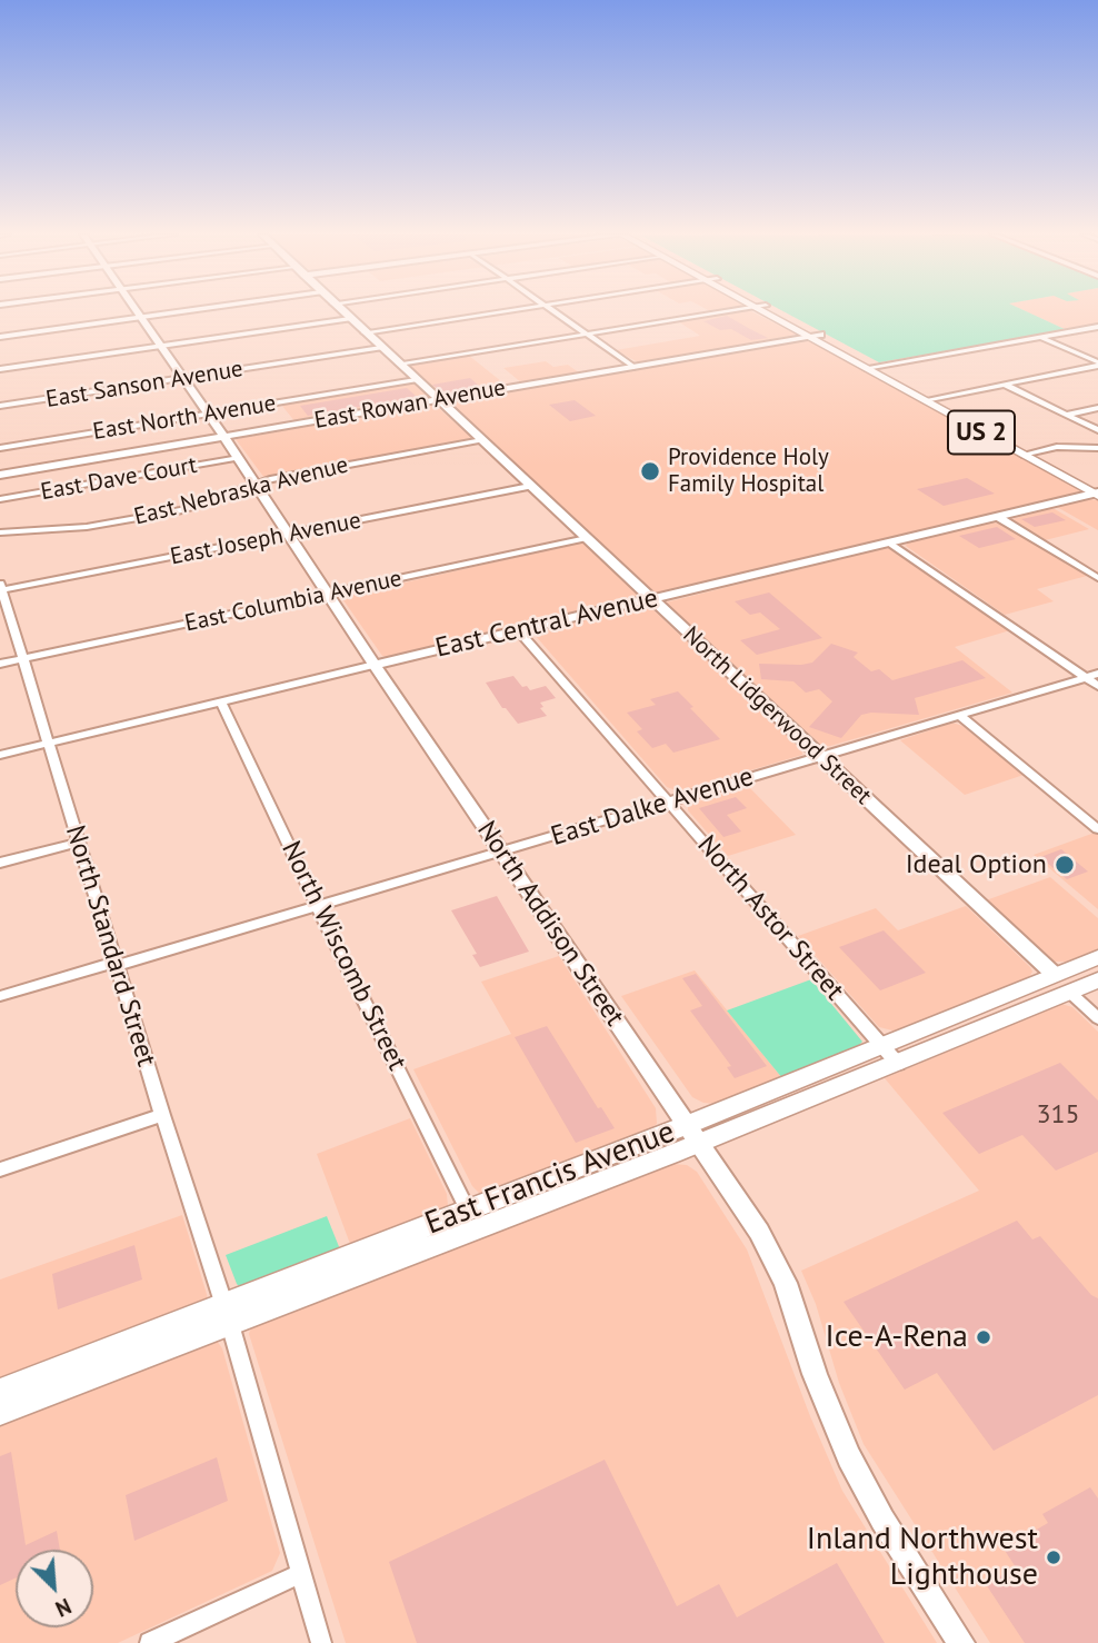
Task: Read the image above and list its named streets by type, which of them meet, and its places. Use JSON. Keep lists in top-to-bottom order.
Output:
{
  "streets": {
    "main road": ["US 2", "East Francis Avenue"],
    "street": [
      "East Sanson Avenue",
      "East Rowan Avenue",
      "East North Avenue",
      "East Dave Court",
      "East Nebraska Avenue",
      "East Joseph Avenue",
      "East Columbia Avenue",
      "East Central Avenue",
      "North Lidgerwood Street",
      "East Dalke Avenue",
      "North Astor Street",
      "North Addison Street",
      "North Standard Street",
      "North Wiscomb Street"
    ]
  },
  "crossings": [
    ["East Sanson Avenue", "North Lidgerwood Street"],
    ["East Sanson Avenue", "North Addison Street"],
    ["East Rowan Avenue", "US 2"],
    ["East Rowan Avenue", "North Lidgerwood Street"],
    ["East Rowan Avenue", "North Addison Street"],
    ["East North Avenue", "North Lidgerwood Street"],
    ["East North Avenue", "North Addison Street"],
    ["US 2", "East Central Avenue"],
    ["East Dave Court", "North Addison Street"],
    ["East Nebraska Avenue", "North Lidgerwood Street"],
    ["East Nebraska Avenue", "North Addison Street"],
    ["East Joseph Avenue", "North Lidgerwood Street"],
    ["East Joseph Avenue", "North Addison Street"],
    ["East Joseph Avenue", "North Standard Street"],
    ["East Columbia Avenue", "North Lidgerwood Street"],
    ["East Columbia Avenue", "North Addison Street"],
    ["East Columbia Avenue", "North Standard Street"],
    ["East Central Avenue", "North Lidgerwood Street"],
    ["East Central Avenue", "North Astor Street"],
    ["East Central Avenue", "North Addison Street"],
    ["East Central Avenue", "North Standard Street"],
    ["East Central Avenue", "North Wiscomb Street"],
    ["North Lidgerwood Street", "East Dalke Avenue"],
    ["North Lidgerwood Street", "East Francis Avenue"],
    ["East Dalke Avenue", "North Astor Street"],
    ["East Dalke Avenue", "North Addison Street"],
    ["East Dalke Avenue", "North Standard Street"],
    ["East Dalke Avenue", "North Wiscomb Street"],
    ["North Astor Street", "East Francis Avenue"],
    ["North Addison Street", "East Francis Avenue"],
    ["North Standard Street", "East Francis Avenue"],
    ["North Wiscomb Street", "East Francis Avenue"]
  ],
  "places": [
    "Providence Holy Family Hospital",
    "Ideal Option",
    "Ice-A-Rena",
    "Inland Northwest Lighthouse"
  ],
  "house_numbers": ["315"],
  "north": "bottom right"
}
